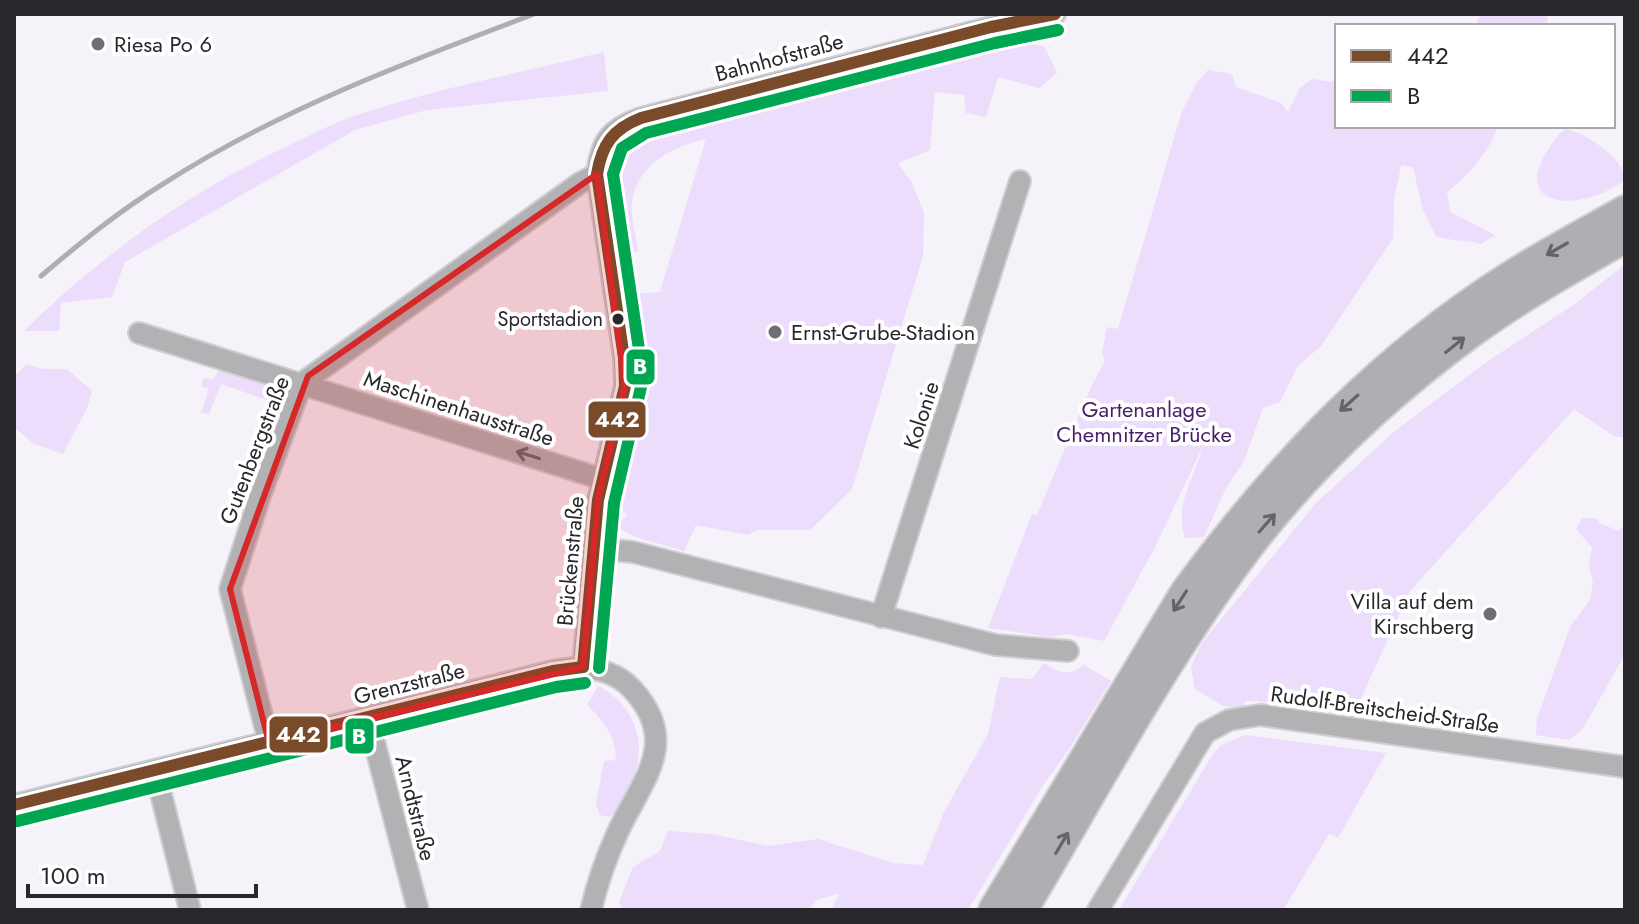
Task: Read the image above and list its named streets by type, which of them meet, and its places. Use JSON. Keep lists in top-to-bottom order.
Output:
{
  "streets": {
    "street": [
      "Bahnhofstraße",
      "Maschinenhausstraße",
      "Kolonie",
      "Gutenbergstraße",
      "Brückenstraße",
      "Grenzstraße",
      "Rudolf-Breitscheid-Straße",
      "Arndtstraße"
    ]
  },
  "crossings": [
    ["Bahnhofstraße", "Brückenstraße"],
    ["Maschinenhausstraße", "Gutenbergstraße"],
    ["Maschinenhausstraße", "Brückenstraße"],
    ["Gutenbergstraße", "Brückenstraße"],
    ["Gutenbergstraße", "Grenzstraße"],
    ["Brückenstraße", "Grenzstraße"],
    ["Grenzstraße", "Arndtstraße"]
  ],
  "one_way": ["Maschinenhausstraße"],
  "parks": ["Gartenanlage Chemnitzer Brücke"],
  "places": [
    "Riesa Po 6",
    "Sportstadion",
    "Ernst-Grube-Stadion",
    "Villa auf dem Kirschberg"
  ],
  "lines": ["transit line 442", "transit line B"],
  "legend": ["442", "B"],
  "scale_bar": "100 m"
}
